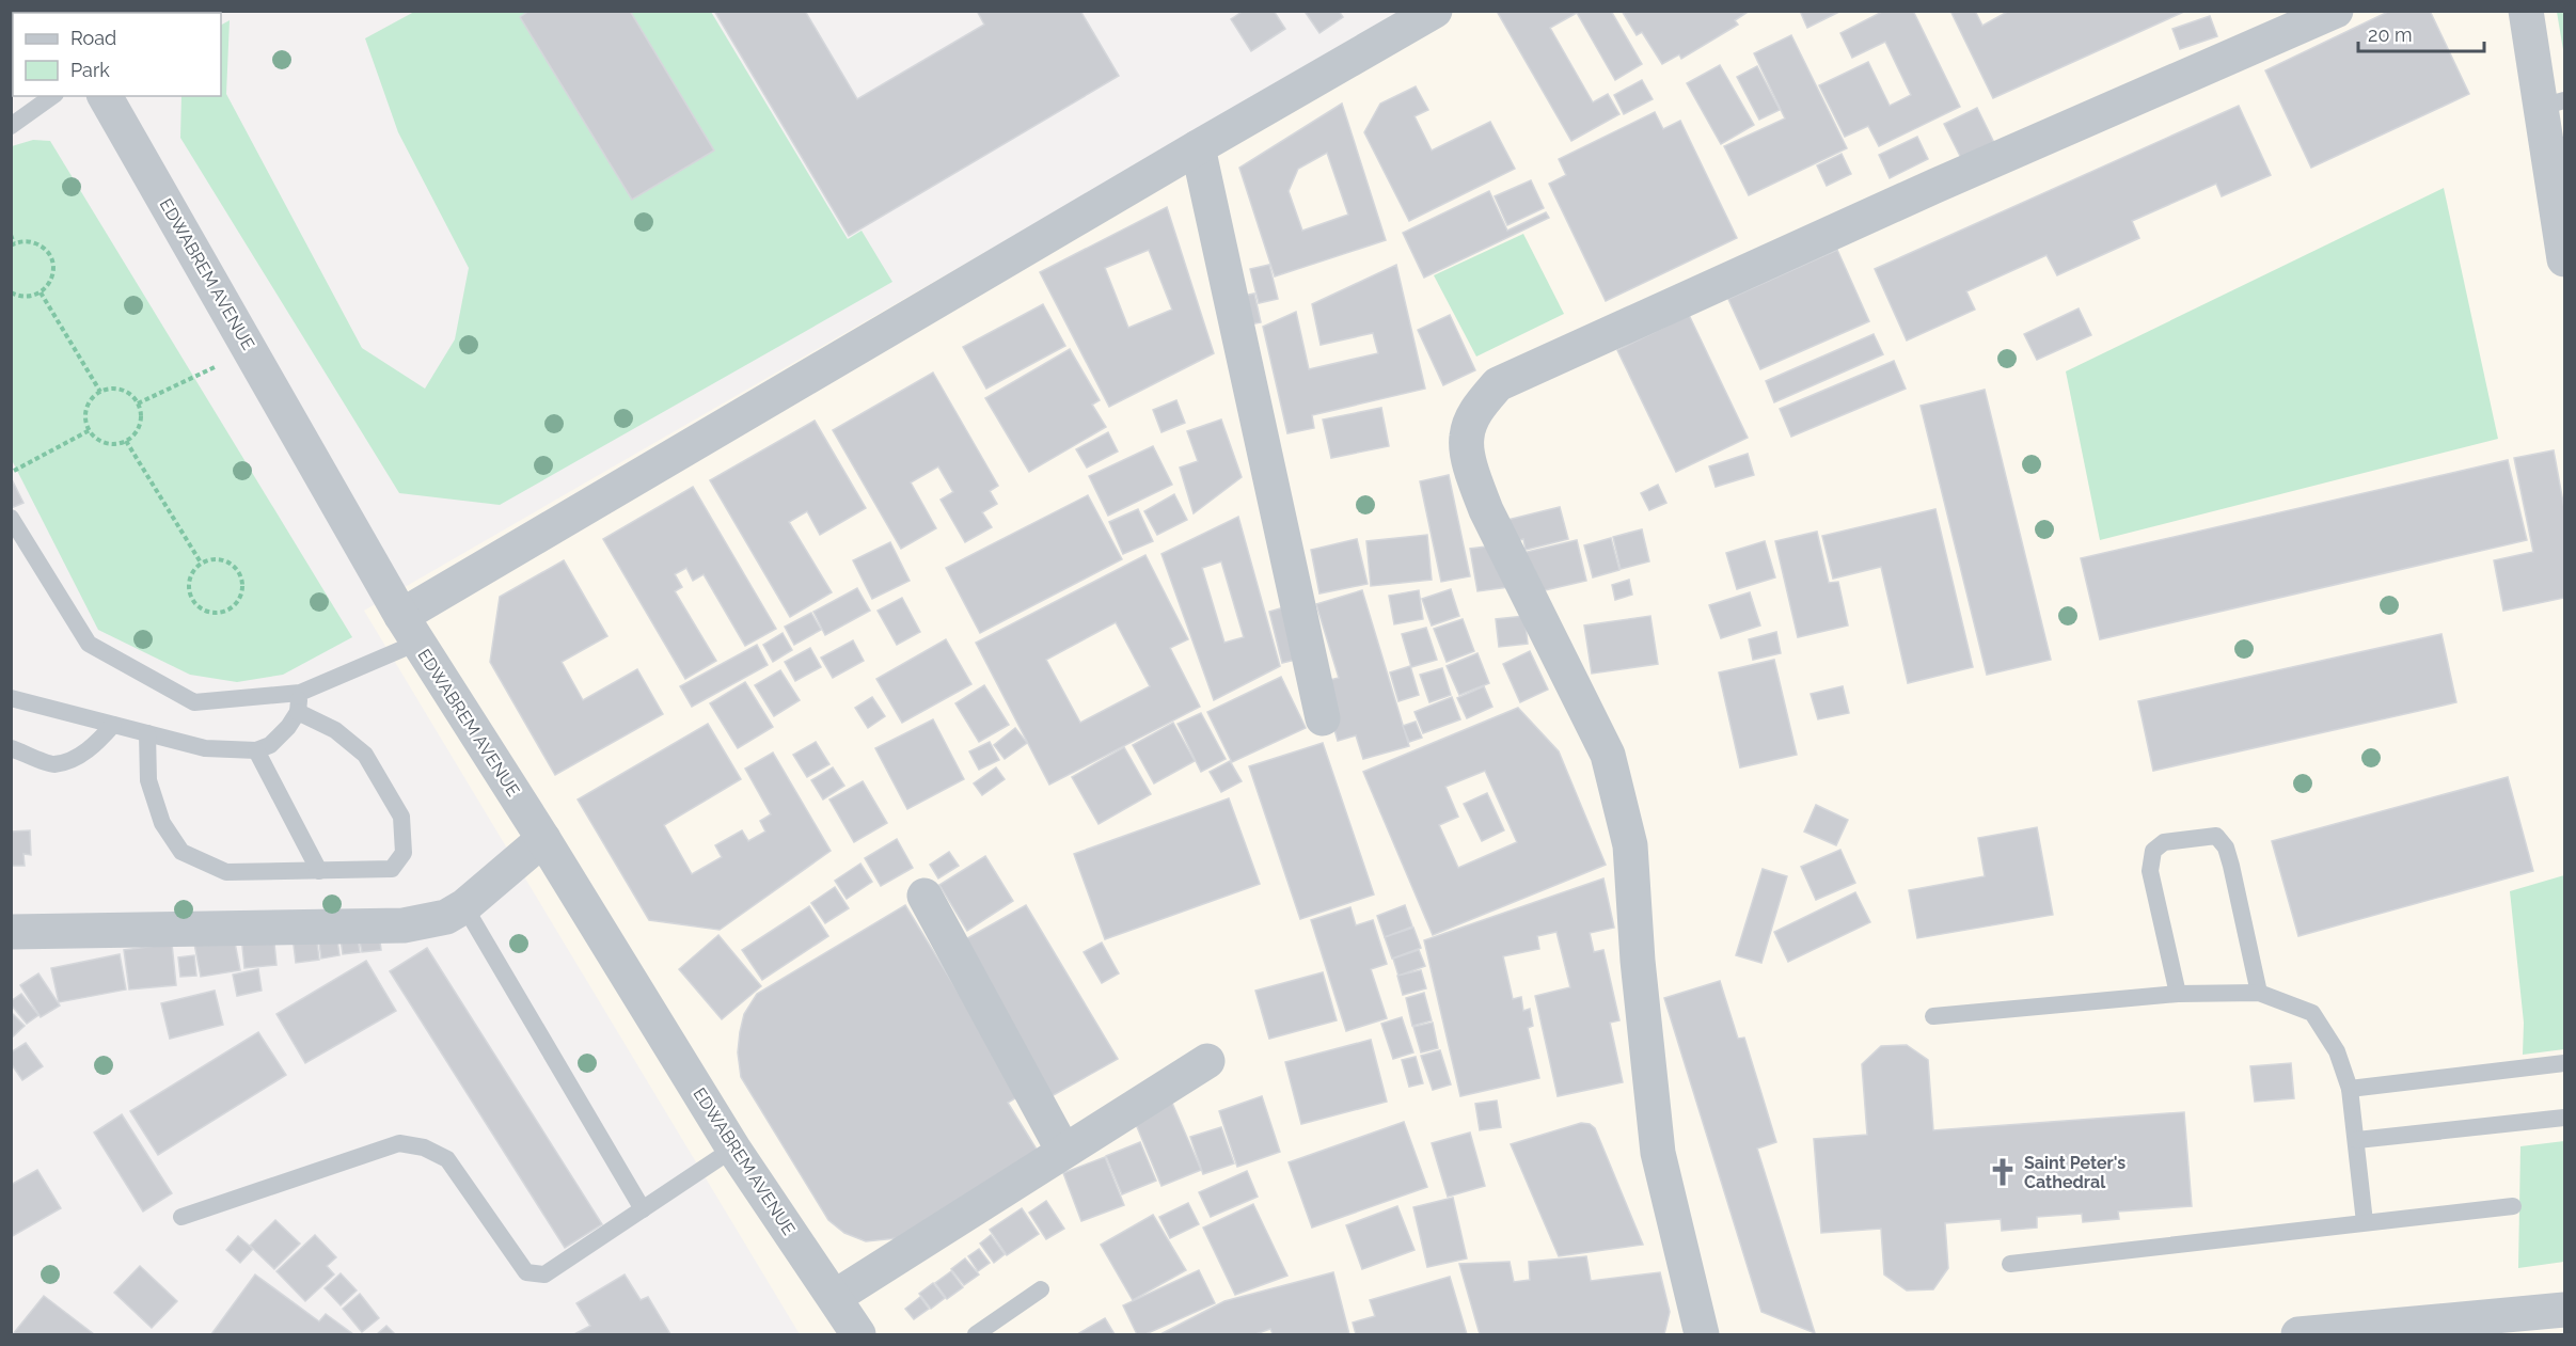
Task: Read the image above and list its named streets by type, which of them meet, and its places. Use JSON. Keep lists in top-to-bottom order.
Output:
{
  "streets": {
    "street": ["EDWABREM AVENUE"]
  },
  "places": {
    "church": ["Saint Peter's Cathedral"]
  },
  "legend": ["Road", "Park"],
  "scale_bar": "20 m"
}
